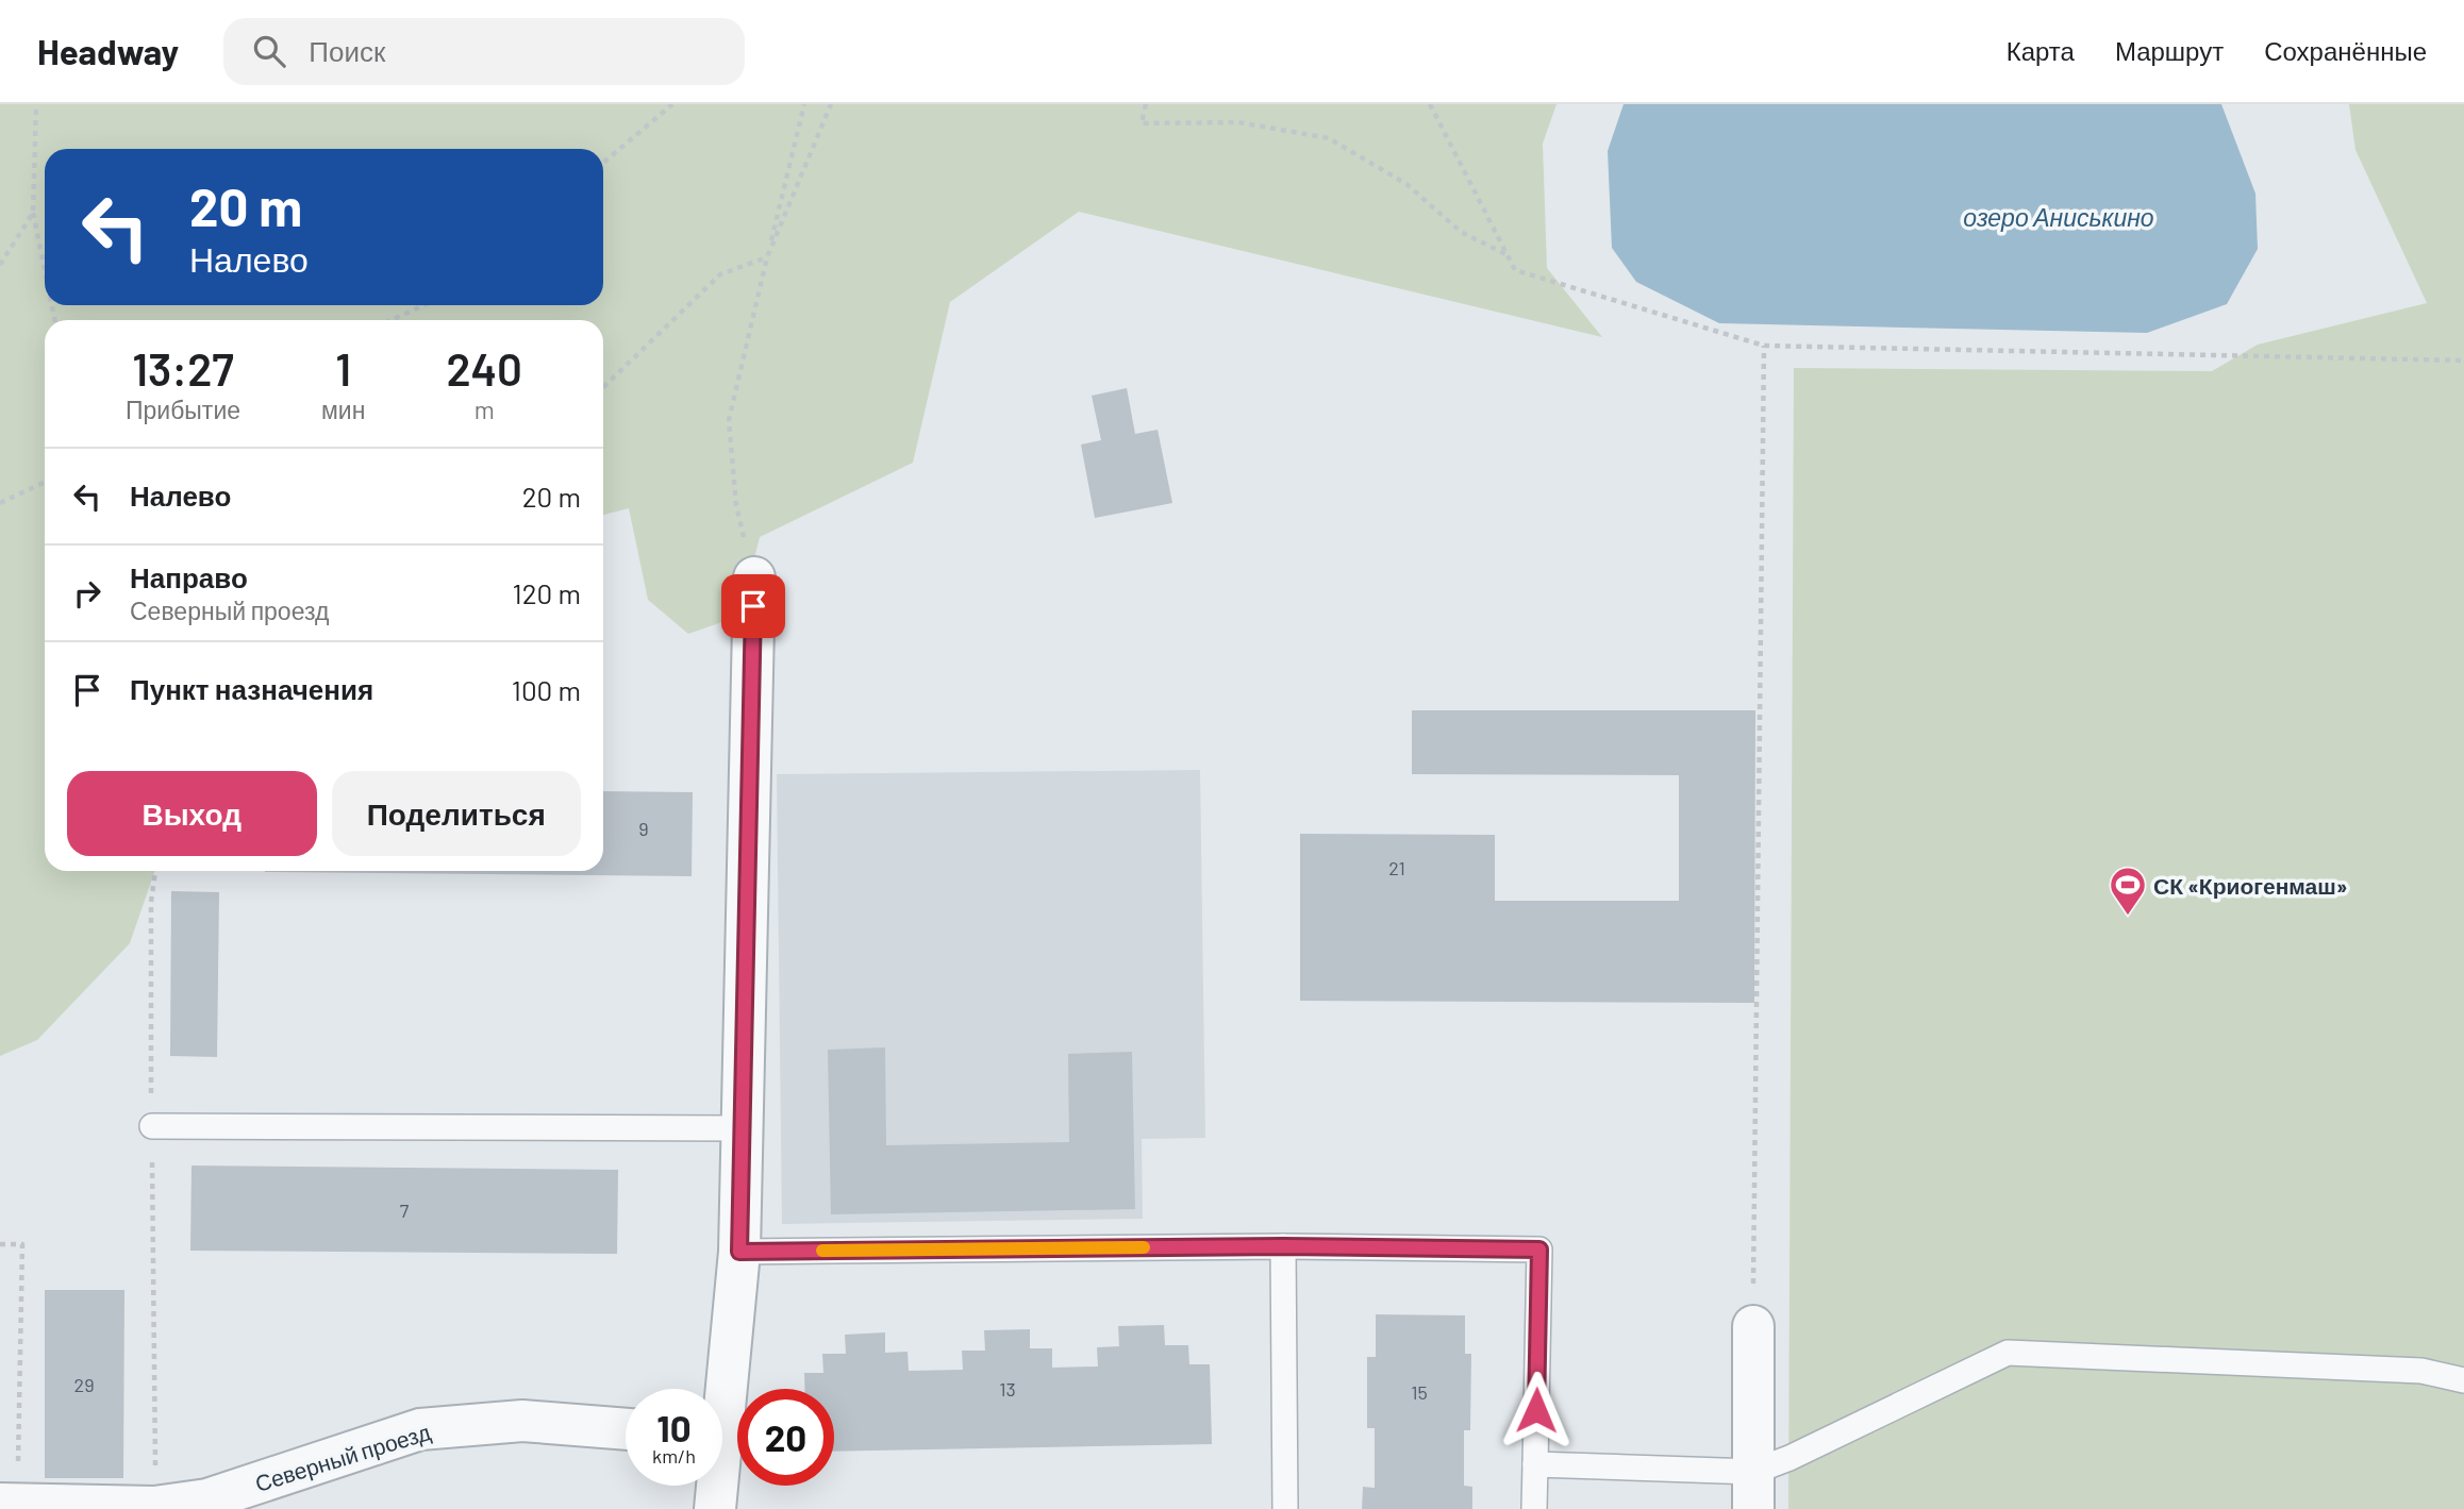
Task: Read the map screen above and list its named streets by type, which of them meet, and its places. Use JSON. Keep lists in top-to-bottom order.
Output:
{
  "streets": {
    "street": ["Северный проезд"]
  },
  "water": ["озеро Аниськино"],
  "places": {
    "sports": ["СК «Криогенмаш»"]
  },
  "house_numbers": [
    "9",
    "21",
    "7",
    "29",
    "13",
    "15"
  ],
  "page": {
    "header": "Headway",
    "search": "Поиск",
    "nav": ["Карта", "Маршрут", "Сохранённые"],
    "turn": ["20 m", "Налево"],
    "eta": [
      "13:27",
      "Прибытие",
      "1",
      "мин",
      "240",
      "m"
    ],
    "list": [
      {
        "name": "Налево",
        "value": "20 m"
      },
      {
        "name": "Направо",
        "note": "Северный проезд",
        "value": "120 m"
      },
      {
        "name": "Пункт назначения",
        "value": "100 m"
      }
    ],
    "buttons": ["Выход", "Поделиться"],
    "speed": "10 km/h",
    "limit": "20"
  }
}
